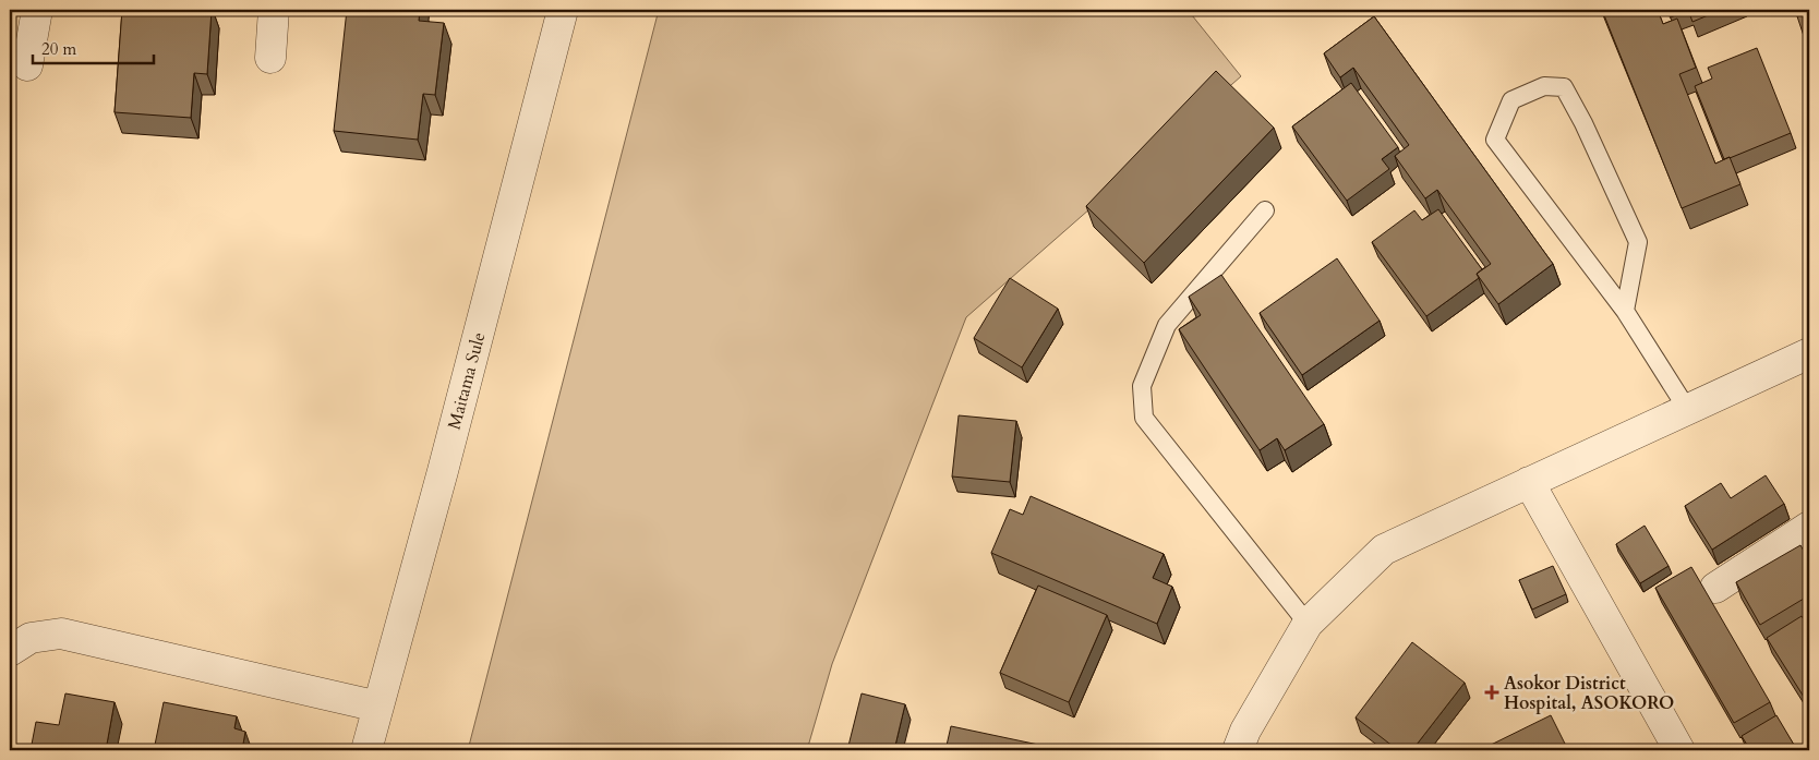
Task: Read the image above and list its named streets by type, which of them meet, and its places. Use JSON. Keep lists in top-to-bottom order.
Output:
{
  "streets": {
    "street": ["Maitama Sule"]
  },
  "places": {
    "health": ["Asokor District Hospital, ASOKORO"]
  },
  "scale_bar": "20 m"
}
